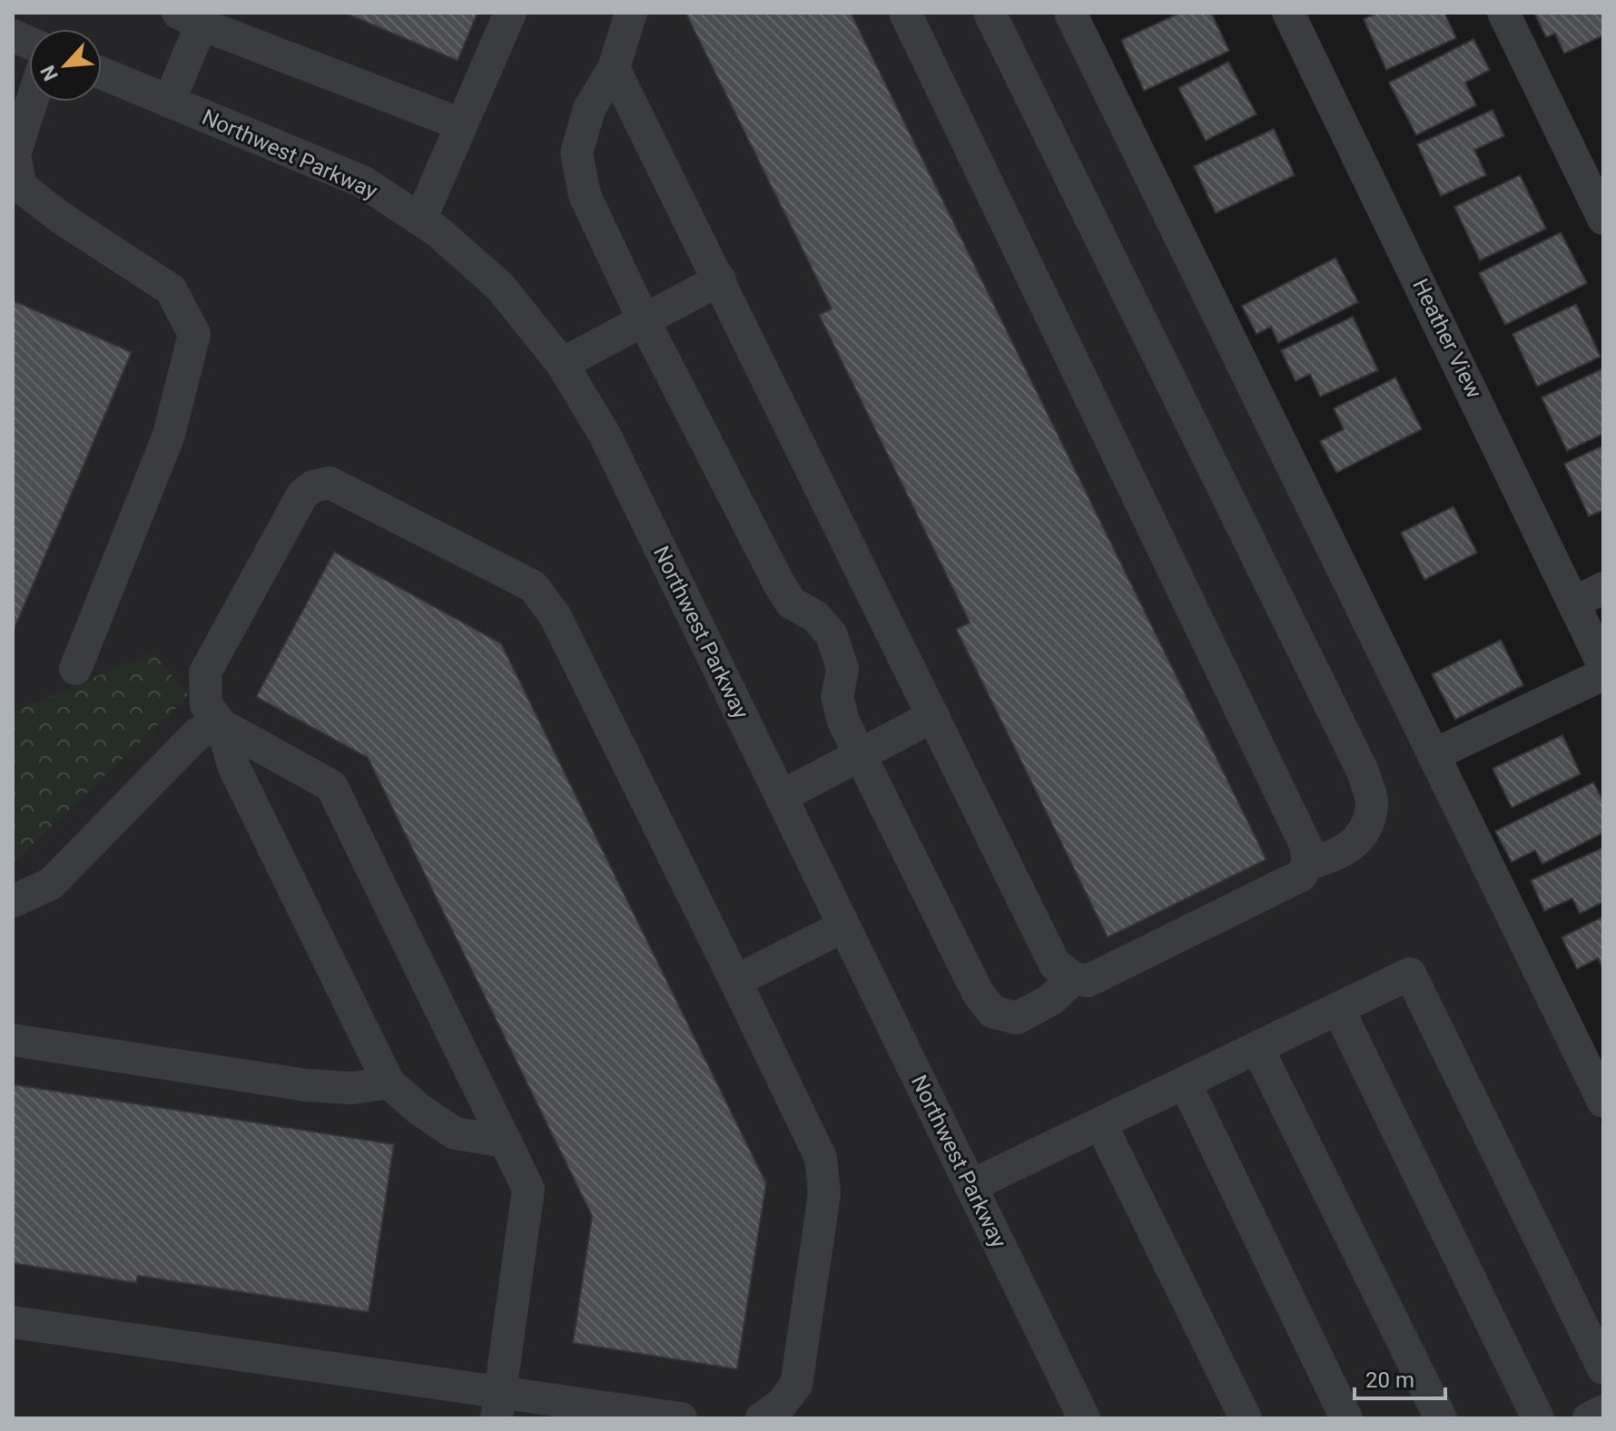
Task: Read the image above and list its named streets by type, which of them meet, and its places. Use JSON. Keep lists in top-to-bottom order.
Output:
{
  "streets": {
    "street": ["Northwest Parkway", "Heather View"]
  },
  "scale_bar": "20 m",
  "north": "bottom left"
}
